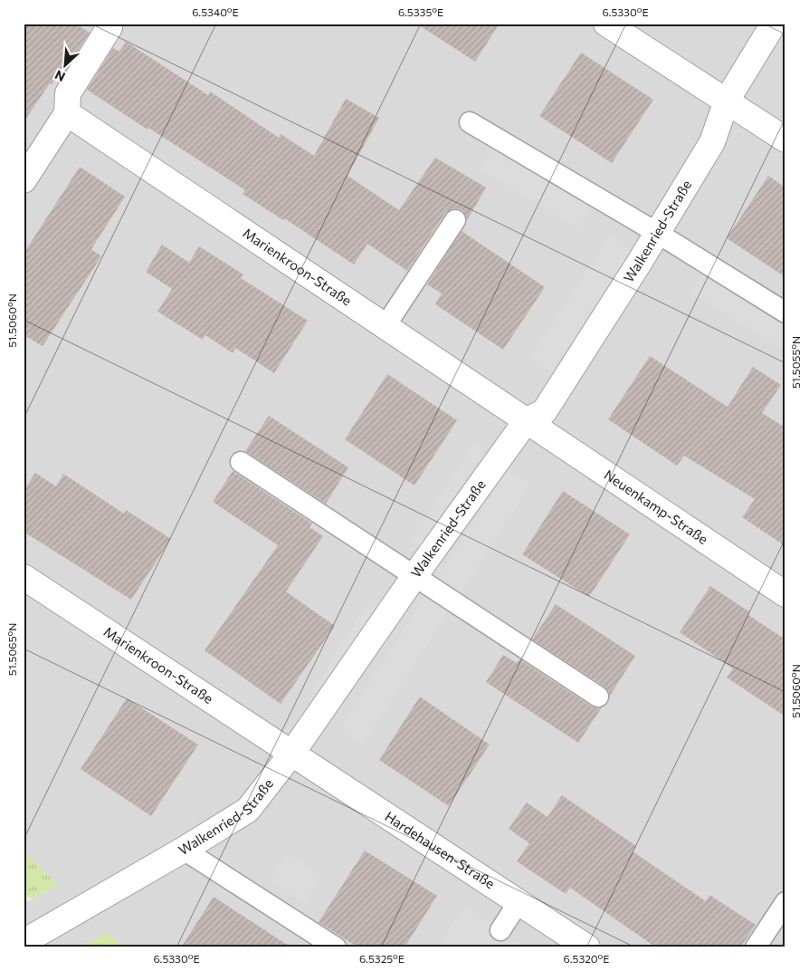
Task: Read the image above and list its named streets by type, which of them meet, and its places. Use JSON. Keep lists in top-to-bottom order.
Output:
{
  "streets": {
    "street": [
      "Walkenried-Straße",
      "Marienkroon-Straße",
      "Neuenkamp-Straße",
      "Hardehausen-Straße"
    ]
  },
  "crossings": [
    ["Walkenried-Straße", "Marienkroon-Straße"],
    ["Walkenried-Straße", "Neuenkamp-Straße"],
    ["Walkenried-Straße", "Hardehausen-Straße"],
    ["Marienkroon-Straße", "Neuenkamp-Straße"],
    ["Marienkroon-Straße", "Hardehausen-Straße"]
  ],
  "north": "bottom left",
  "coordinates": [
    "6.5340°E",
    "6.5335°E",
    "6.5330°E",
    "51.5060°N",
    "51.5055°N",
    "51.5065°N",
    "6.5325°E",
    "6.5320°E"
  ]
}
